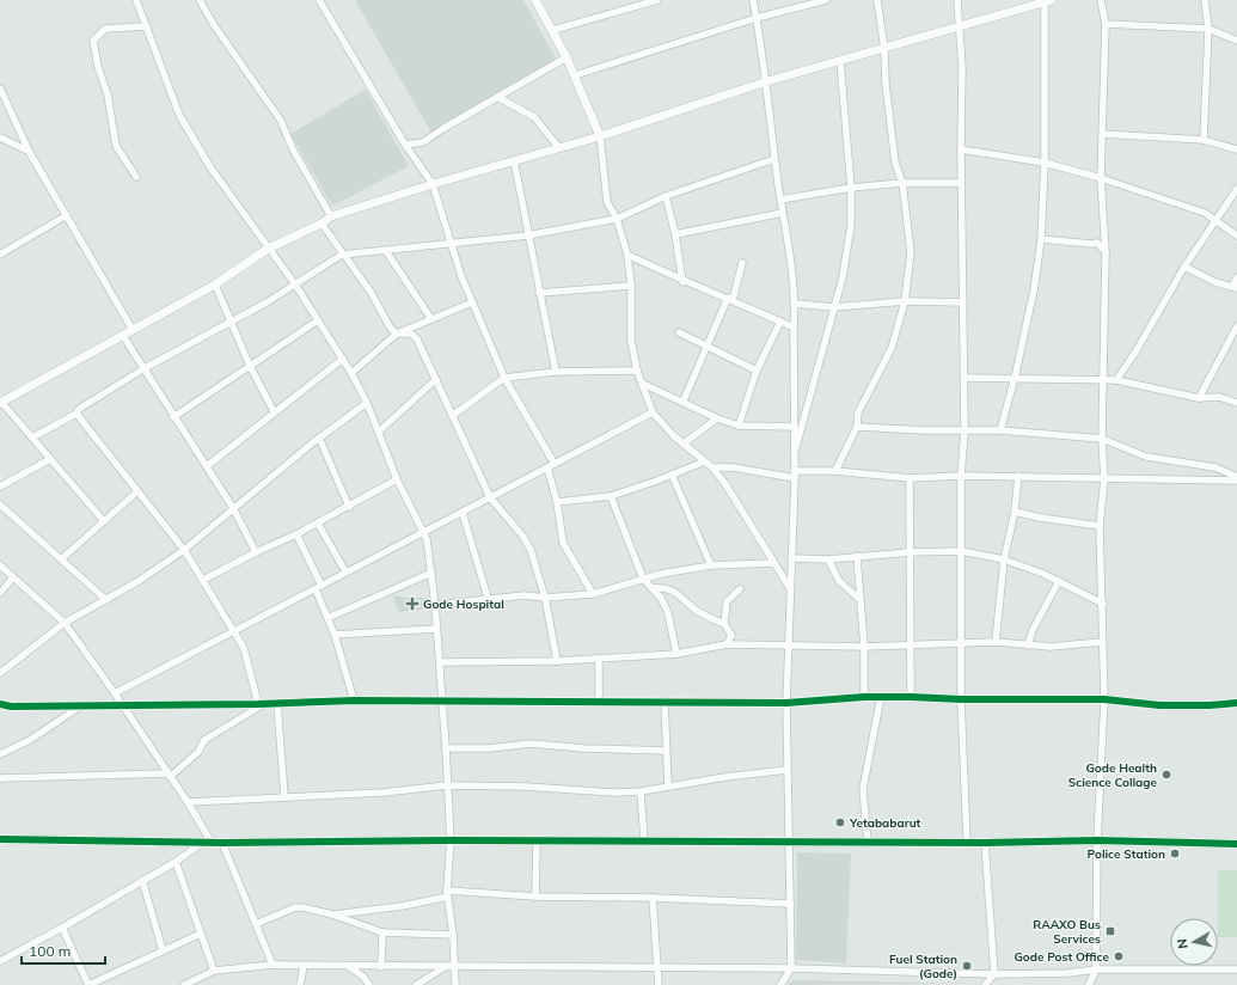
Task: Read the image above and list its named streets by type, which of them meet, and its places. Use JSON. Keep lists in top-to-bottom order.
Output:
{
  "places": {
    "health": ["Gode Hospital"],
    "other": [
      "Gode Health Science Collage",
      "Yetababarut",
      "Police Station",
      "Gode Post Office",
      "Fuel Station (Gode)"
    ],
    "transit": ["RAAXO Bus Services"]
  },
  "scale_bar": "100 m",
  "north": "left"
}
